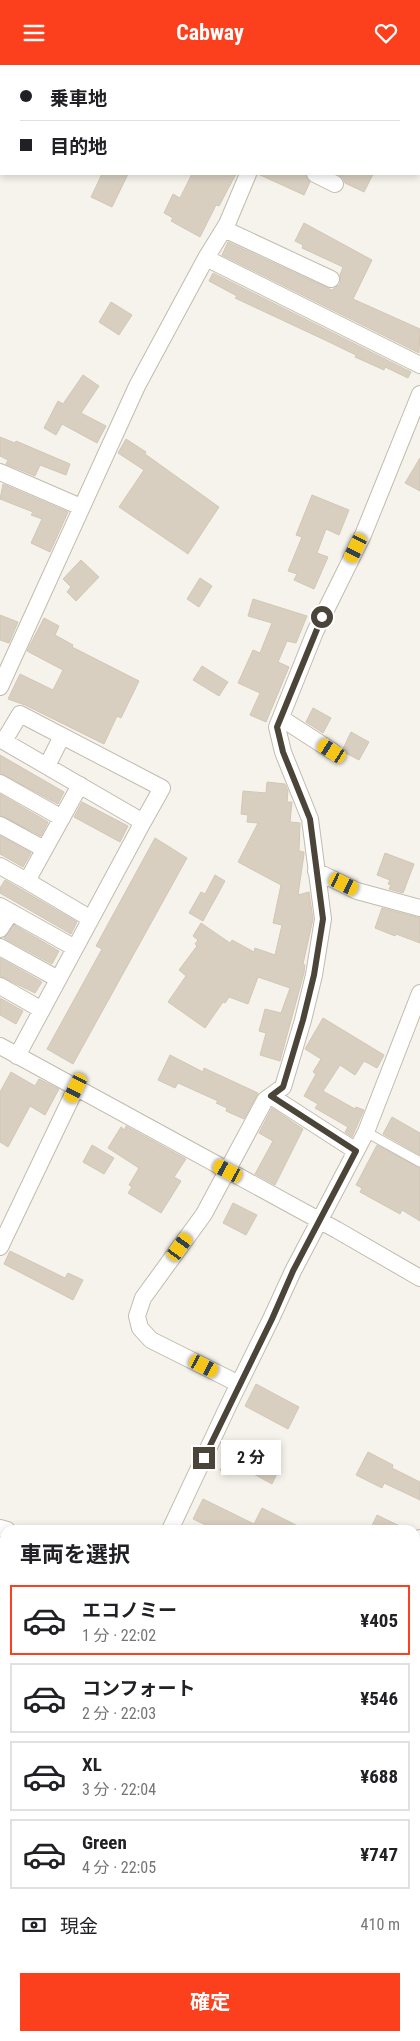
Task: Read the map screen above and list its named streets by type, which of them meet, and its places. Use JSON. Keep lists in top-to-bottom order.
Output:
{
  "page": {
    "header": "Cabway",
    "banner": ["乗車地", "目的地"],
    "bubble": "2 分",
    "heading": "車両を選択",
    "list": [
      {
        "name": "エコノミー",
        "note": "1 分 · 22:02",
        "value": "¥405"
      },
      {
        "name": "コンフォート",
        "note": "2 分 · 22:03",
        "value": "¥546"
      },
      {
        "name": "XL",
        "note": "3 分 · 22:04",
        "value": "¥688"
      },
      {
        "name": "Green",
        "note": "4 分 · 22:05",
        "value": "¥747"
      }
    ],
    "pay": ["現金", "410 m"],
    "buttons": "確定"
  }
}
